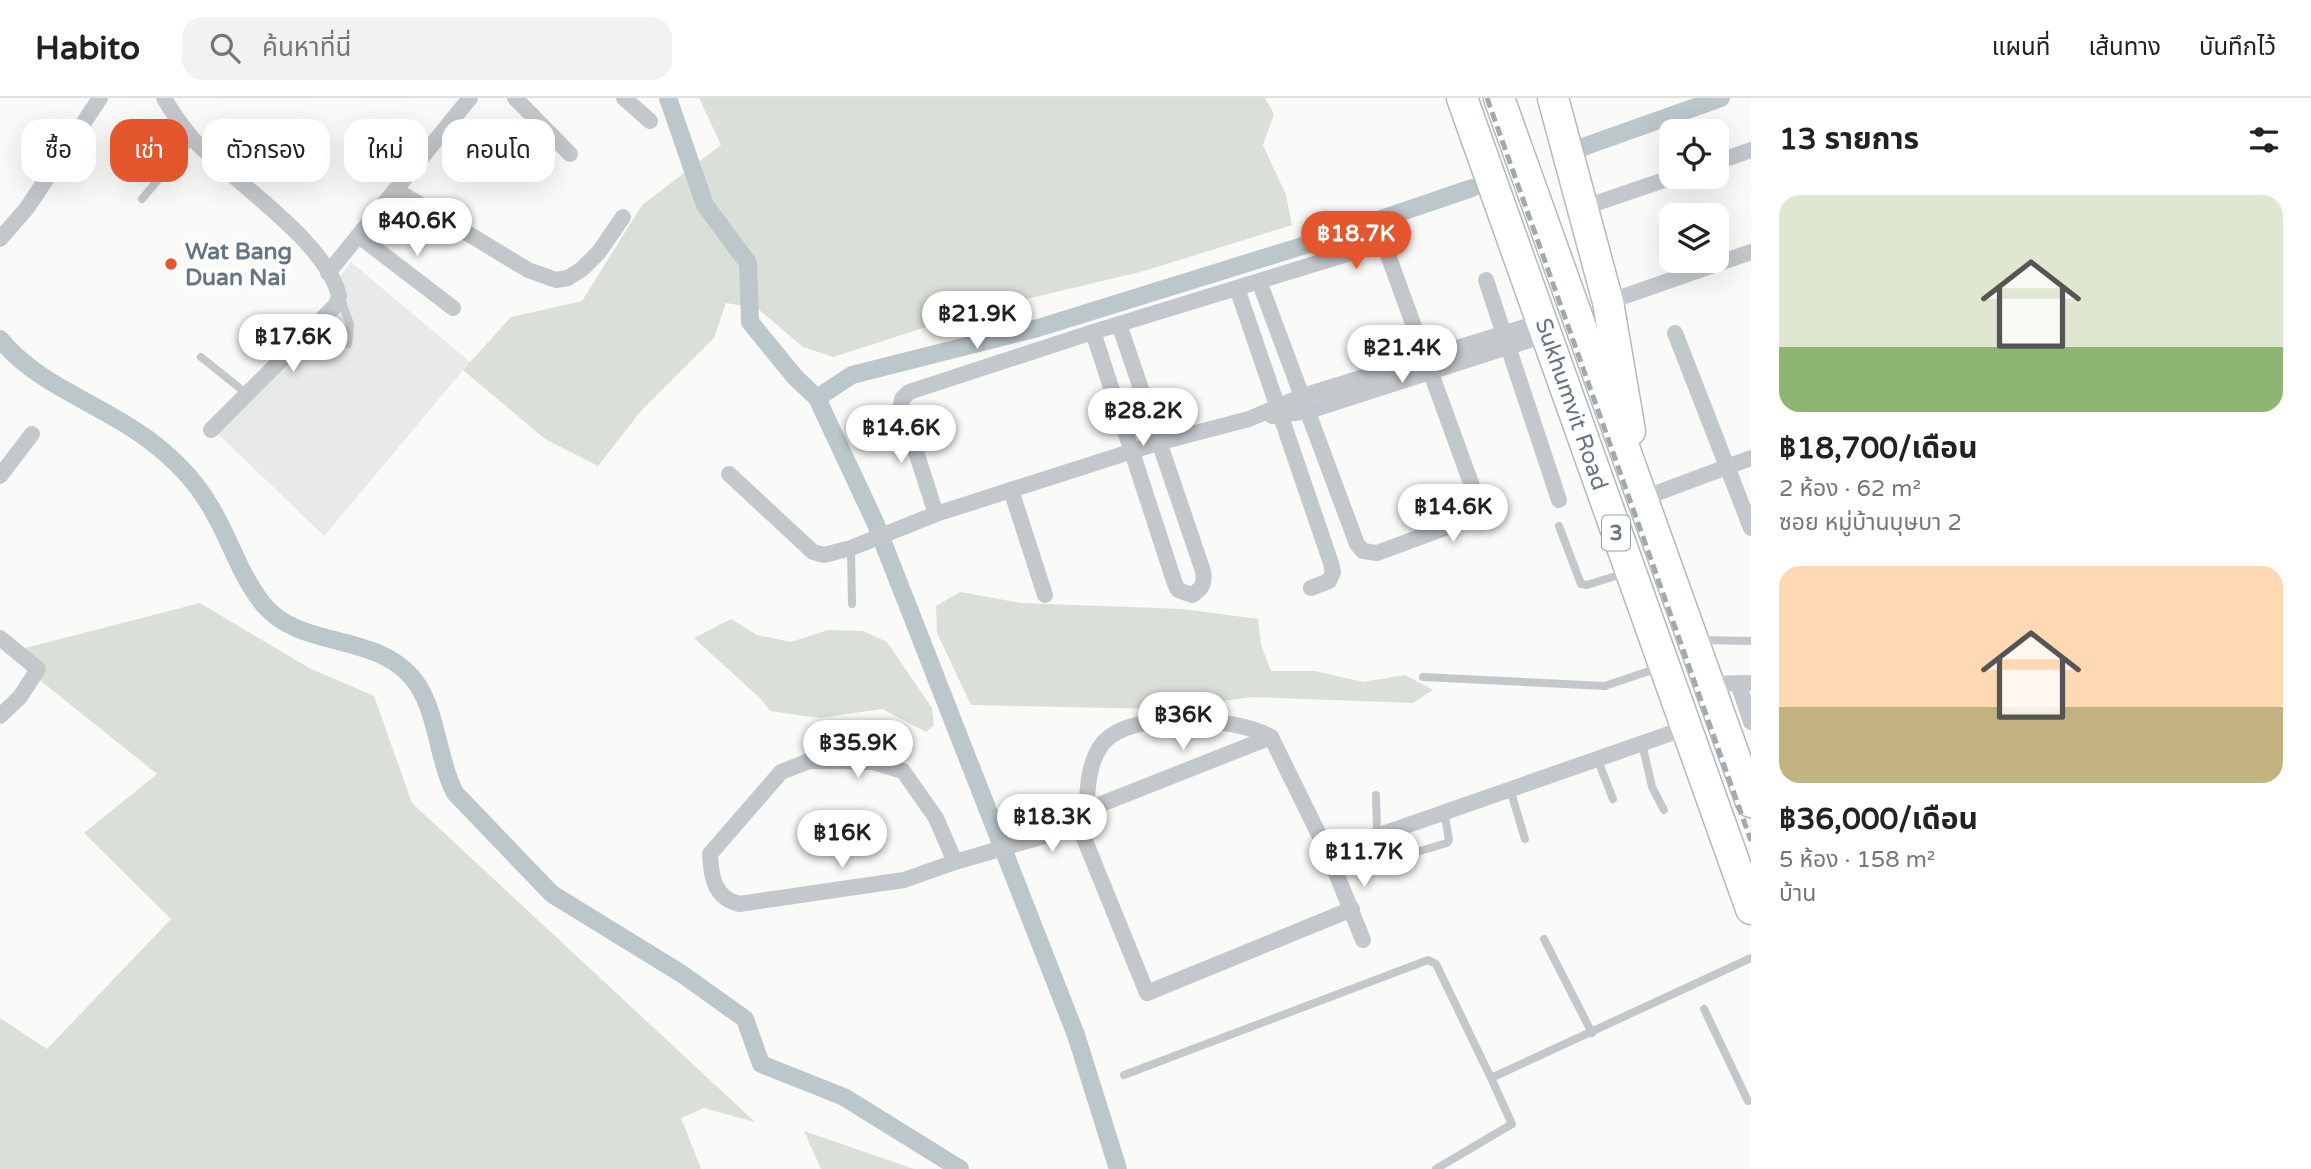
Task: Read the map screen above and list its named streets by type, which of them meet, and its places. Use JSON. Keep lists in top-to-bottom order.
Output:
{
  "streets": {
    "highway": ["Sukhumvit Road", "3"]
  },
  "places": ["Wat Bang Duan Nai"],
  "page": {
    "header": "Habito",
    "search": "ค้นหาที่นี่",
    "nav": ["แผนที่", "เส้นทาง", "บันทึกไว้"],
    "heading": "13 รายการ",
    "chip": [
      "ซื้อ",
      "เช่า",
      "ตัวกรอง",
      "ใหม่",
      "คอนโด"
    ],
    "list": [
      {
        "name": "฿18,700/เดือน",
        "note": "2 ห้อง · 62 m² · ซอย หมู่บ้านบุษบา 2"
      },
      {
        "name": "฿36,000/เดือน",
        "note": "5 ห้อง · 158 m² · บ้าน"
      }
    ],
    "price": [
      "฿40.6K",
      "฿18.7K",
      "฿21.9K",
      "฿17.6K",
      "฿21.4K",
      "฿28.2K",
      "฿14.6K",
      "฿14.6K",
      "฿36K",
      "฿35.9K",
      "฿18.3K",
      "฿16K",
      "฿11.7K"
    ]
  }
}
